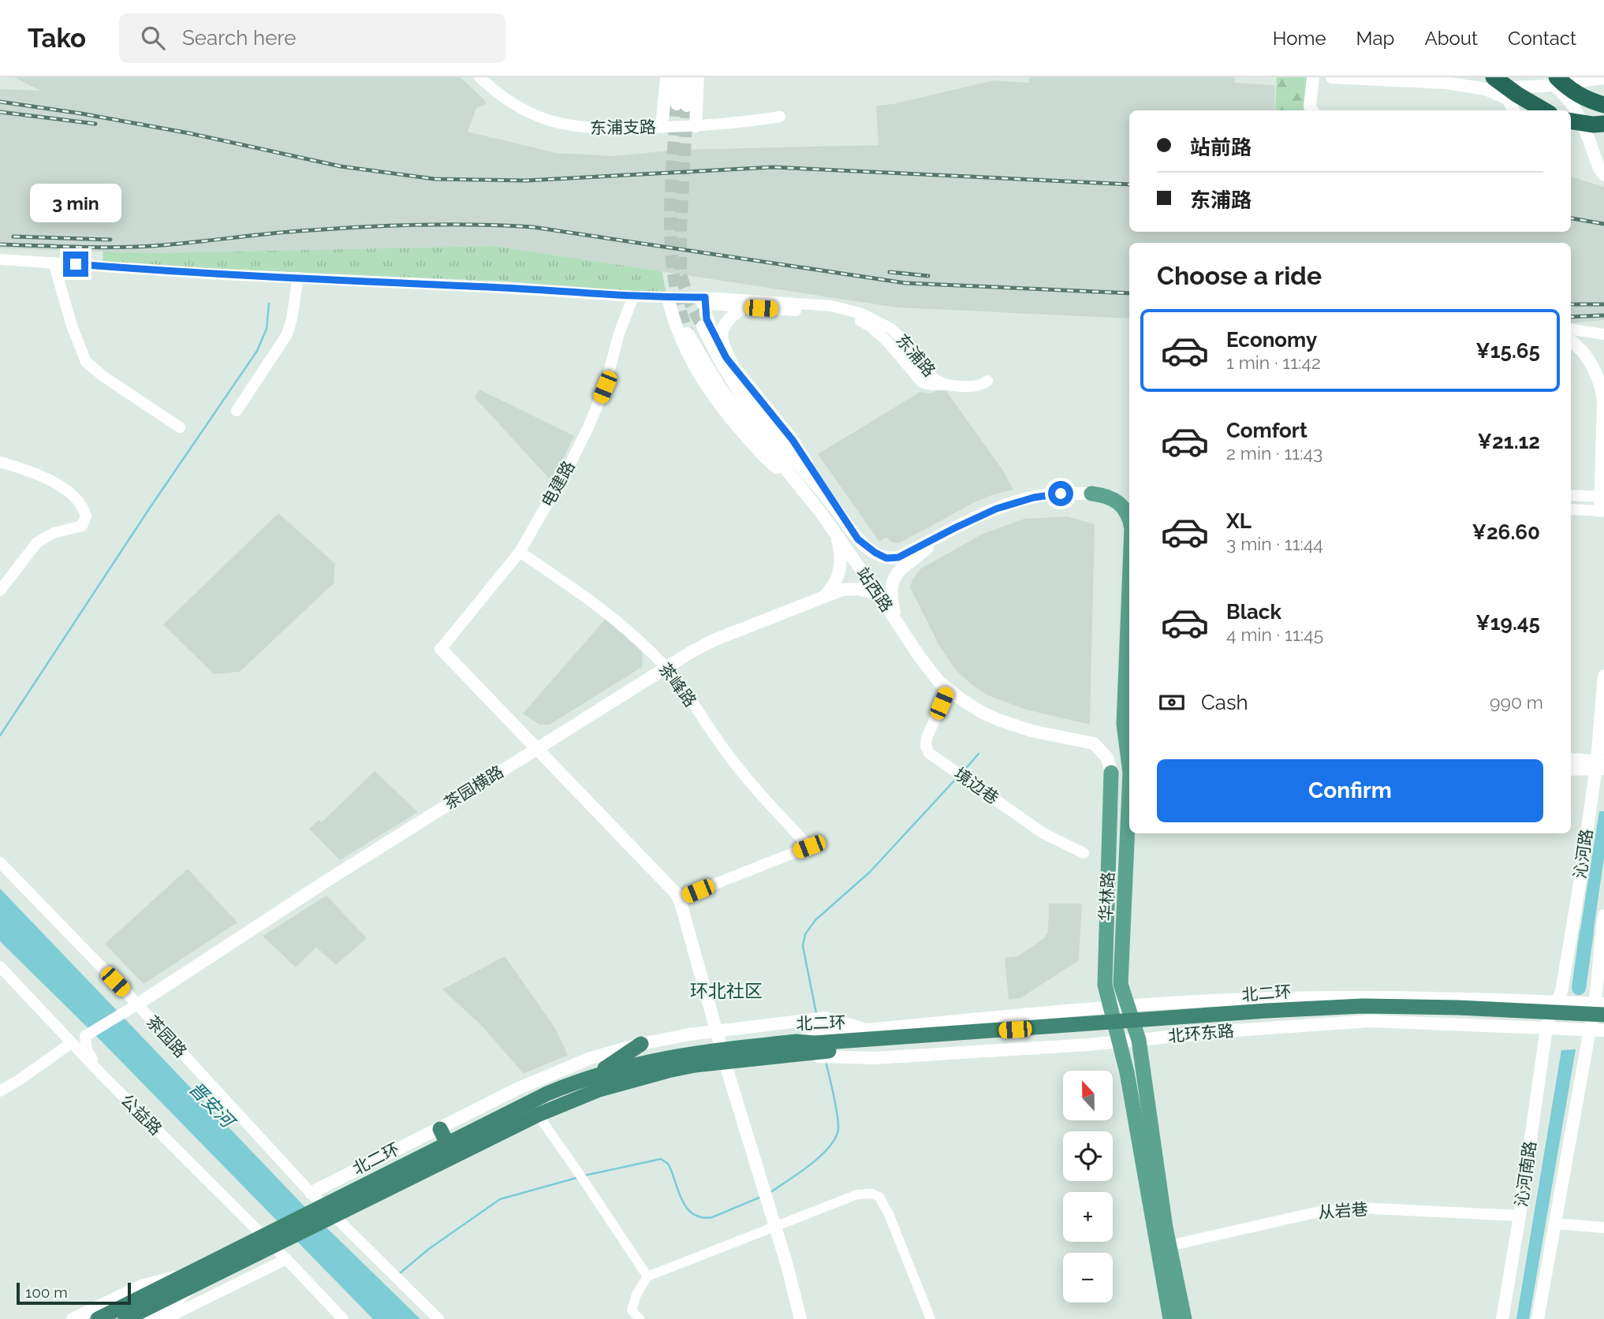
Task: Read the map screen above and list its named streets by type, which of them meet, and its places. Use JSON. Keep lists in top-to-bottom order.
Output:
{
  "streets": {
    "highway": ["北二环"],
    "main road": [
      "站西路",
      "茶园横路",
      "沁河路",
      "华林路",
      "北环东路",
      "沁河南路"
    ],
    "street": [
      "东浦支路",
      "东浦路",
      "电建路",
      "茶峰路",
      "境边巷",
      "茶园路",
      "公益路",
      "从岩巷"
    ]
  },
  "crossings": [
    ["东浦路", "电建路"],
    ["电建路", "茶峰路"],
    ["站西路", "境边巷"],
    ["站西路", "茶园横路"],
    ["站西路", "华林路"],
    ["茶峰路", "茶园横路"],
    ["茶园横路", "茶园路"],
    ["沁河路", "北环东路"],
    ["沁河路", "沁河南路"],
    ["华林路", "北环东路"],
    ["华林路", "从岩巷"],
    ["北二环", "北环东路"],
    ["北环东路", "沁河南路"],
    ["沁河南路", "从岩巷"]
  ],
  "districts": ["环北社区"],
  "water": ["晋安河"],
  "scale_bar": "100 m",
  "north": "top",
  "page": {
    "header": "Tako",
    "search": "Search here",
    "nav": [
      "Home",
      "Map",
      "About",
      "Contact"
    ],
    "banner": ["站前路", "东浦路"],
    "bubble": "3 min",
    "heading": "Choose a ride",
    "list": [
      {
        "name": "Economy",
        "note": "1 min · 11:42",
        "value": "¥15.65"
      },
      {
        "name": "Comfort",
        "note": "2 min · 11:43",
        "value": "¥21.12"
      },
      {
        "name": "XL",
        "note": "3 min · 11:44",
        "value": "¥26.60"
      },
      {
        "name": "Black",
        "note": "4 min · 11:45",
        "value": "¥19.45"
      }
    ],
    "pay": ["Cash", "990 m"],
    "buttons": "Confirm",
    "map_buttons": ["+", "−"],
    "scale": "100 m"
  }
}
